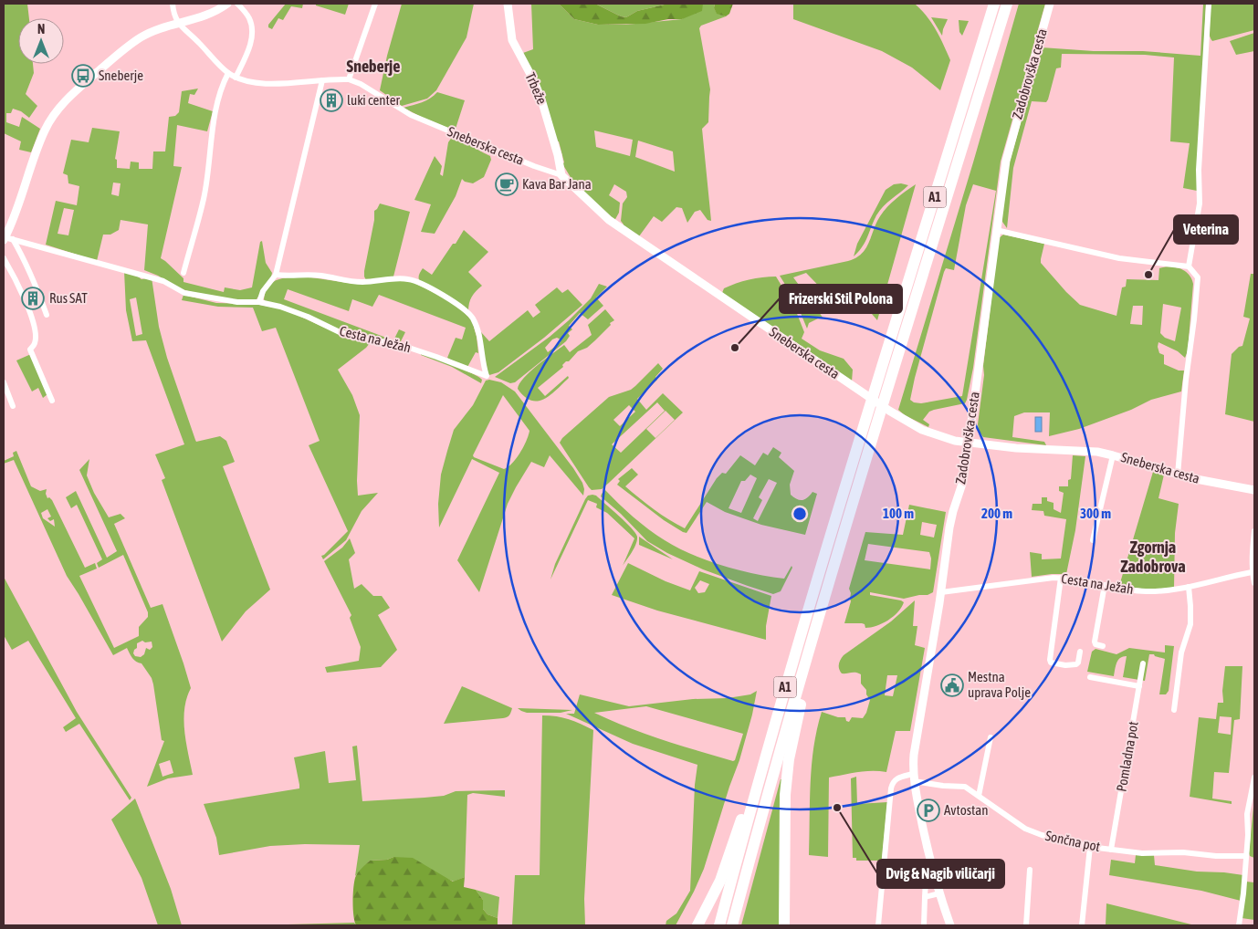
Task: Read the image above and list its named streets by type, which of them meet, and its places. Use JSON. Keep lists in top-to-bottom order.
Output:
{
  "streets": {
    "highway": ["A1"],
    "main road": ["Zadobrovška cesta", "Trbeže", "Sneberska cesta"],
    "street": ["Cesta na Ježah", "Pomladna pot", "Sončna pot"]
  },
  "crossings": [
    ["Zadobrovška cesta", "Sneberska cesta"],
    ["Zadobrovška cesta", "Cesta na Ježah"],
    ["Zadobrovška cesta", "Sončna pot"],
    ["Trbeže", "Sneberska cesta"],
    ["Pomladna pot", "Sončna pot"]
  ],
  "districts": ["Sneberje", "Zgornja Zadobrova"],
  "places": {
    "bus stop": ["Sneberje"],
    "building": ["luki center", "Rus SAT"],
    "cafe": ["Kava Bar Jana"],
    "other": ["Veterina", "Frizerski Stil Polona", "Dvig & Nagib viličarji"],
    "public building": ["Mestna uprava Polje"],
    "parking": ["Avtostan"]
  },
  "north": "top",
  "rings": ["100 m", "200 m", "300 m"]
}
